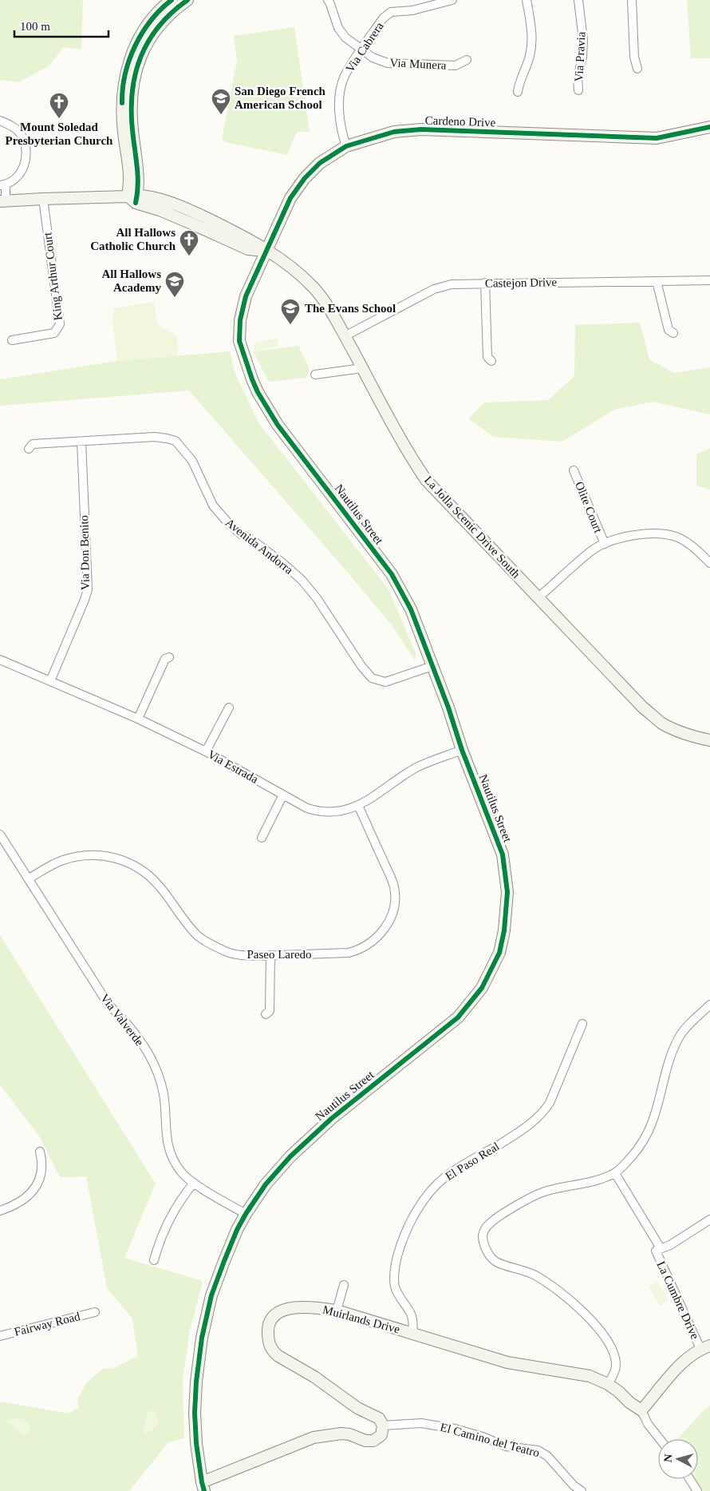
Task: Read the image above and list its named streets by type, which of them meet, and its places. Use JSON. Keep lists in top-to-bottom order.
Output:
{
  "streets": {
    "street": [
      "Via Cabrera",
      "Via Pravia",
      "Via Munera",
      "Cardeno Drive",
      "King Arthur Court",
      "Castejon Drive",
      "Olite Court",
      "Nautilus Street",
      "La Jolla Scenic Drive South",
      "Avenida Andorra",
      "Via Don Benito",
      "Via Estrada",
      "Paseo Laredo",
      "Via Valverde",
      "El Paso Real",
      "La Cumbre Drive",
      "Muirlands Drive",
      "Fairway Road",
      "El Camino del Teatro"
    ]
  },
  "crossings": [
    ["Via Cabrera", "Via Munera"],
    ["Via Cabrera", "Cardeno Drive"],
    ["Cardeno Drive", "Nautilus Street"],
    ["Cardeno Drive", "La Jolla Scenic Drive South"],
    ["King Arthur Court", "La Jolla Scenic Drive South"],
    ["Castejon Drive", "La Jolla Scenic Drive South"],
    ["Nautilus Street", "La Jolla Scenic Drive South"],
    ["Nautilus Street", "Avenida Andorra"],
    ["Nautilus Street", "Via Estrada"],
    ["Nautilus Street", "Via Valverde"],
    ["Avenida Andorra", "Via Don Benito"],
    ["Via Don Benito", "Via Estrada"],
    ["Via Estrada", "Paseo Laredo"],
    ["Paseo Laredo", "Via Valverde"],
    ["El Paso Real", "Muirlands Drive"],
    ["Muirlands Drive", "El Camino del Teatro"]
  ],
  "places": {
    "school or university": ["San Diego French American School", "All Hallows Academy", "The Evans School"],
    "church": ["Mount Soledad Presbyterian Church", "All Hallows Catholic Church"]
  },
  "scale_bar": "100 m",
  "north": "left"
}
